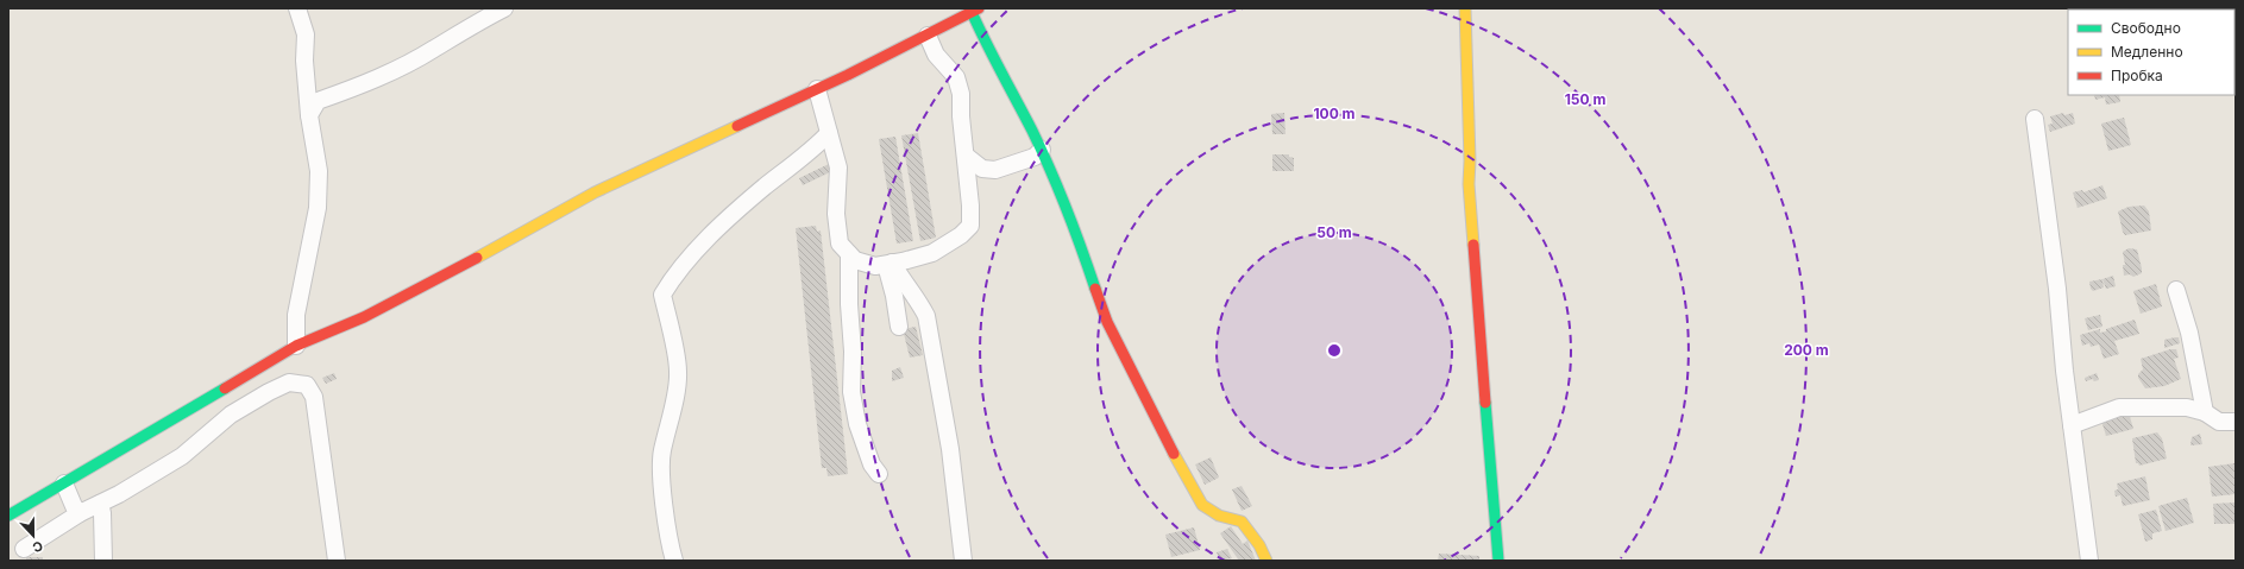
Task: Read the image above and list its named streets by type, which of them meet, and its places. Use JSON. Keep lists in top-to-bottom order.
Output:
{
  "legend": ["Свободно", "Медленно", "Пробка"],
  "north": "bottom",
  "rings": [
    "150 m",
    "100 m",
    "50 m",
    "200 m"
  ]
}
